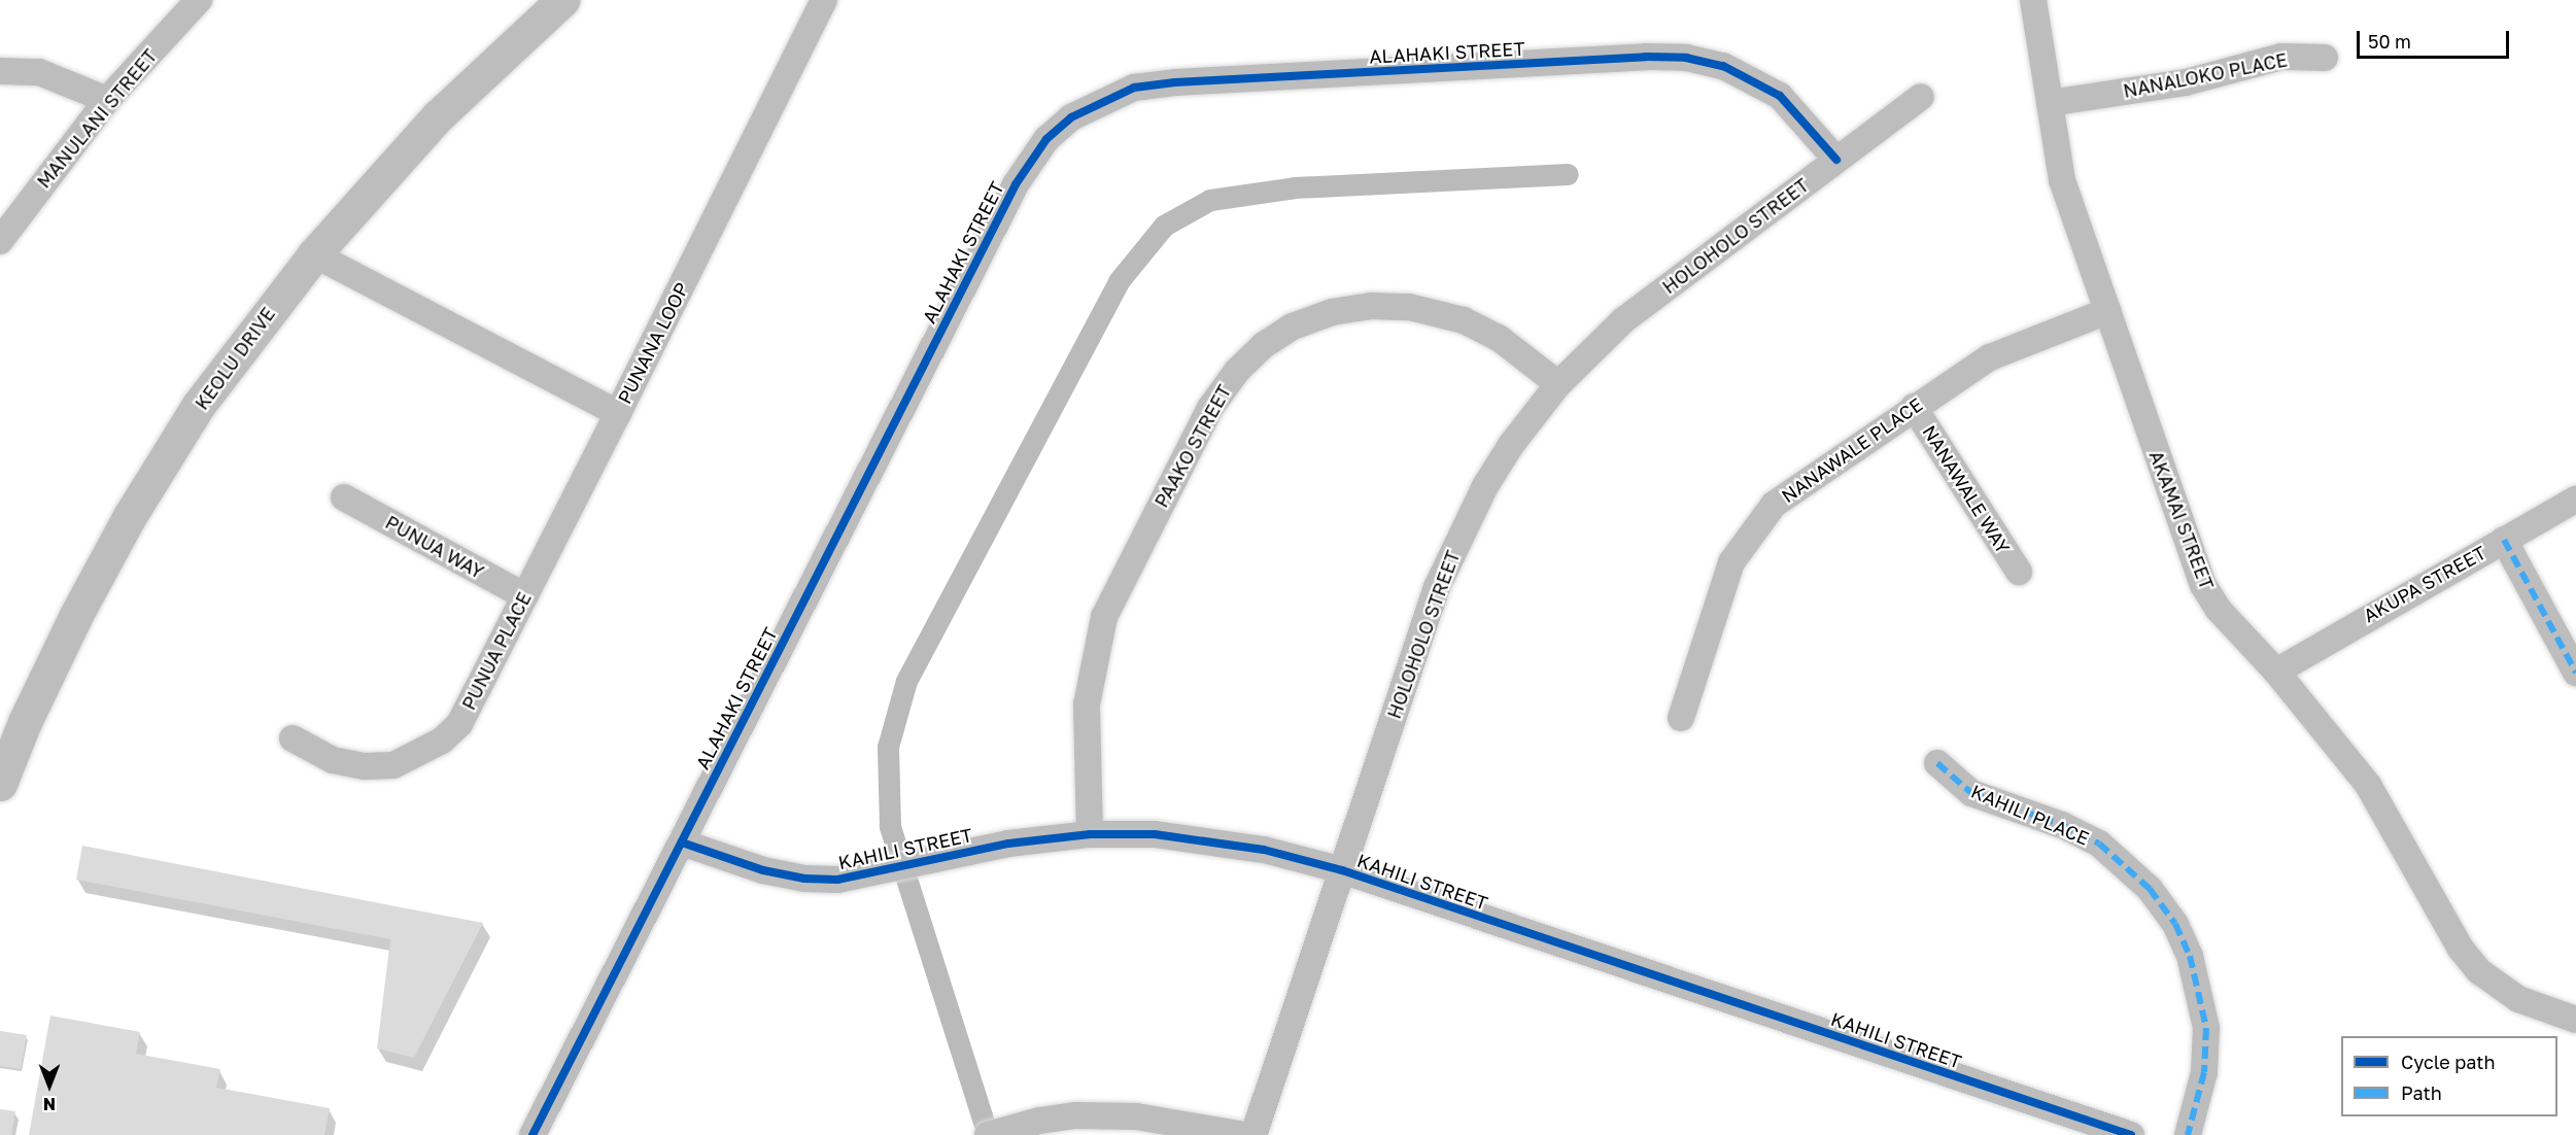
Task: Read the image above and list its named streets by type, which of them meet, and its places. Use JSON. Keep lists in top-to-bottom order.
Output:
{
  "streets": {
    "main road": ["KEOLU DRIVE"],
    "street": [
      "ALAHAKI STREET",
      "NANALOKO PLACE",
      "MANULANI STREET",
      "HOLOHOLO STREET",
      "PUNANA LOOP",
      "PAAKO STREET",
      "NANAWALE PLACE",
      "NANAWALE WAY",
      "AKAMAI STREET",
      "PUNUA WAY",
      "AKUPA STREET",
      "PUNUA PLACE",
      "KAHILI PLACE",
      "KAHILI STREET"
    ]
  },
  "crossings": [
    ["ALAHAKI STREET", "HOLOHOLO STREET"],
    ["ALAHAKI STREET", "KAHILI STREET"],
    ["NANALOKO PLACE", "AKAMAI STREET"],
    ["HOLOHOLO STREET", "PAAKO STREET"],
    ["HOLOHOLO STREET", "KAHILI STREET"],
    ["PUNANA LOOP", "KEOLU DRIVE"],
    ["PUNANA LOOP", "PUNUA PLACE"],
    ["PAAKO STREET", "KAHILI STREET"],
    ["NANAWALE PLACE", "NANAWALE WAY"],
    ["NANAWALE PLACE", "AKAMAI STREET"],
    ["AKAMAI STREET", "AKUPA STREET"],
    ["PUNUA WAY", "PUNUA PLACE"]
  ],
  "legend": ["Cycle path", "Path"],
  "scale_bar": "50 m",
  "north": "bottom"
}
